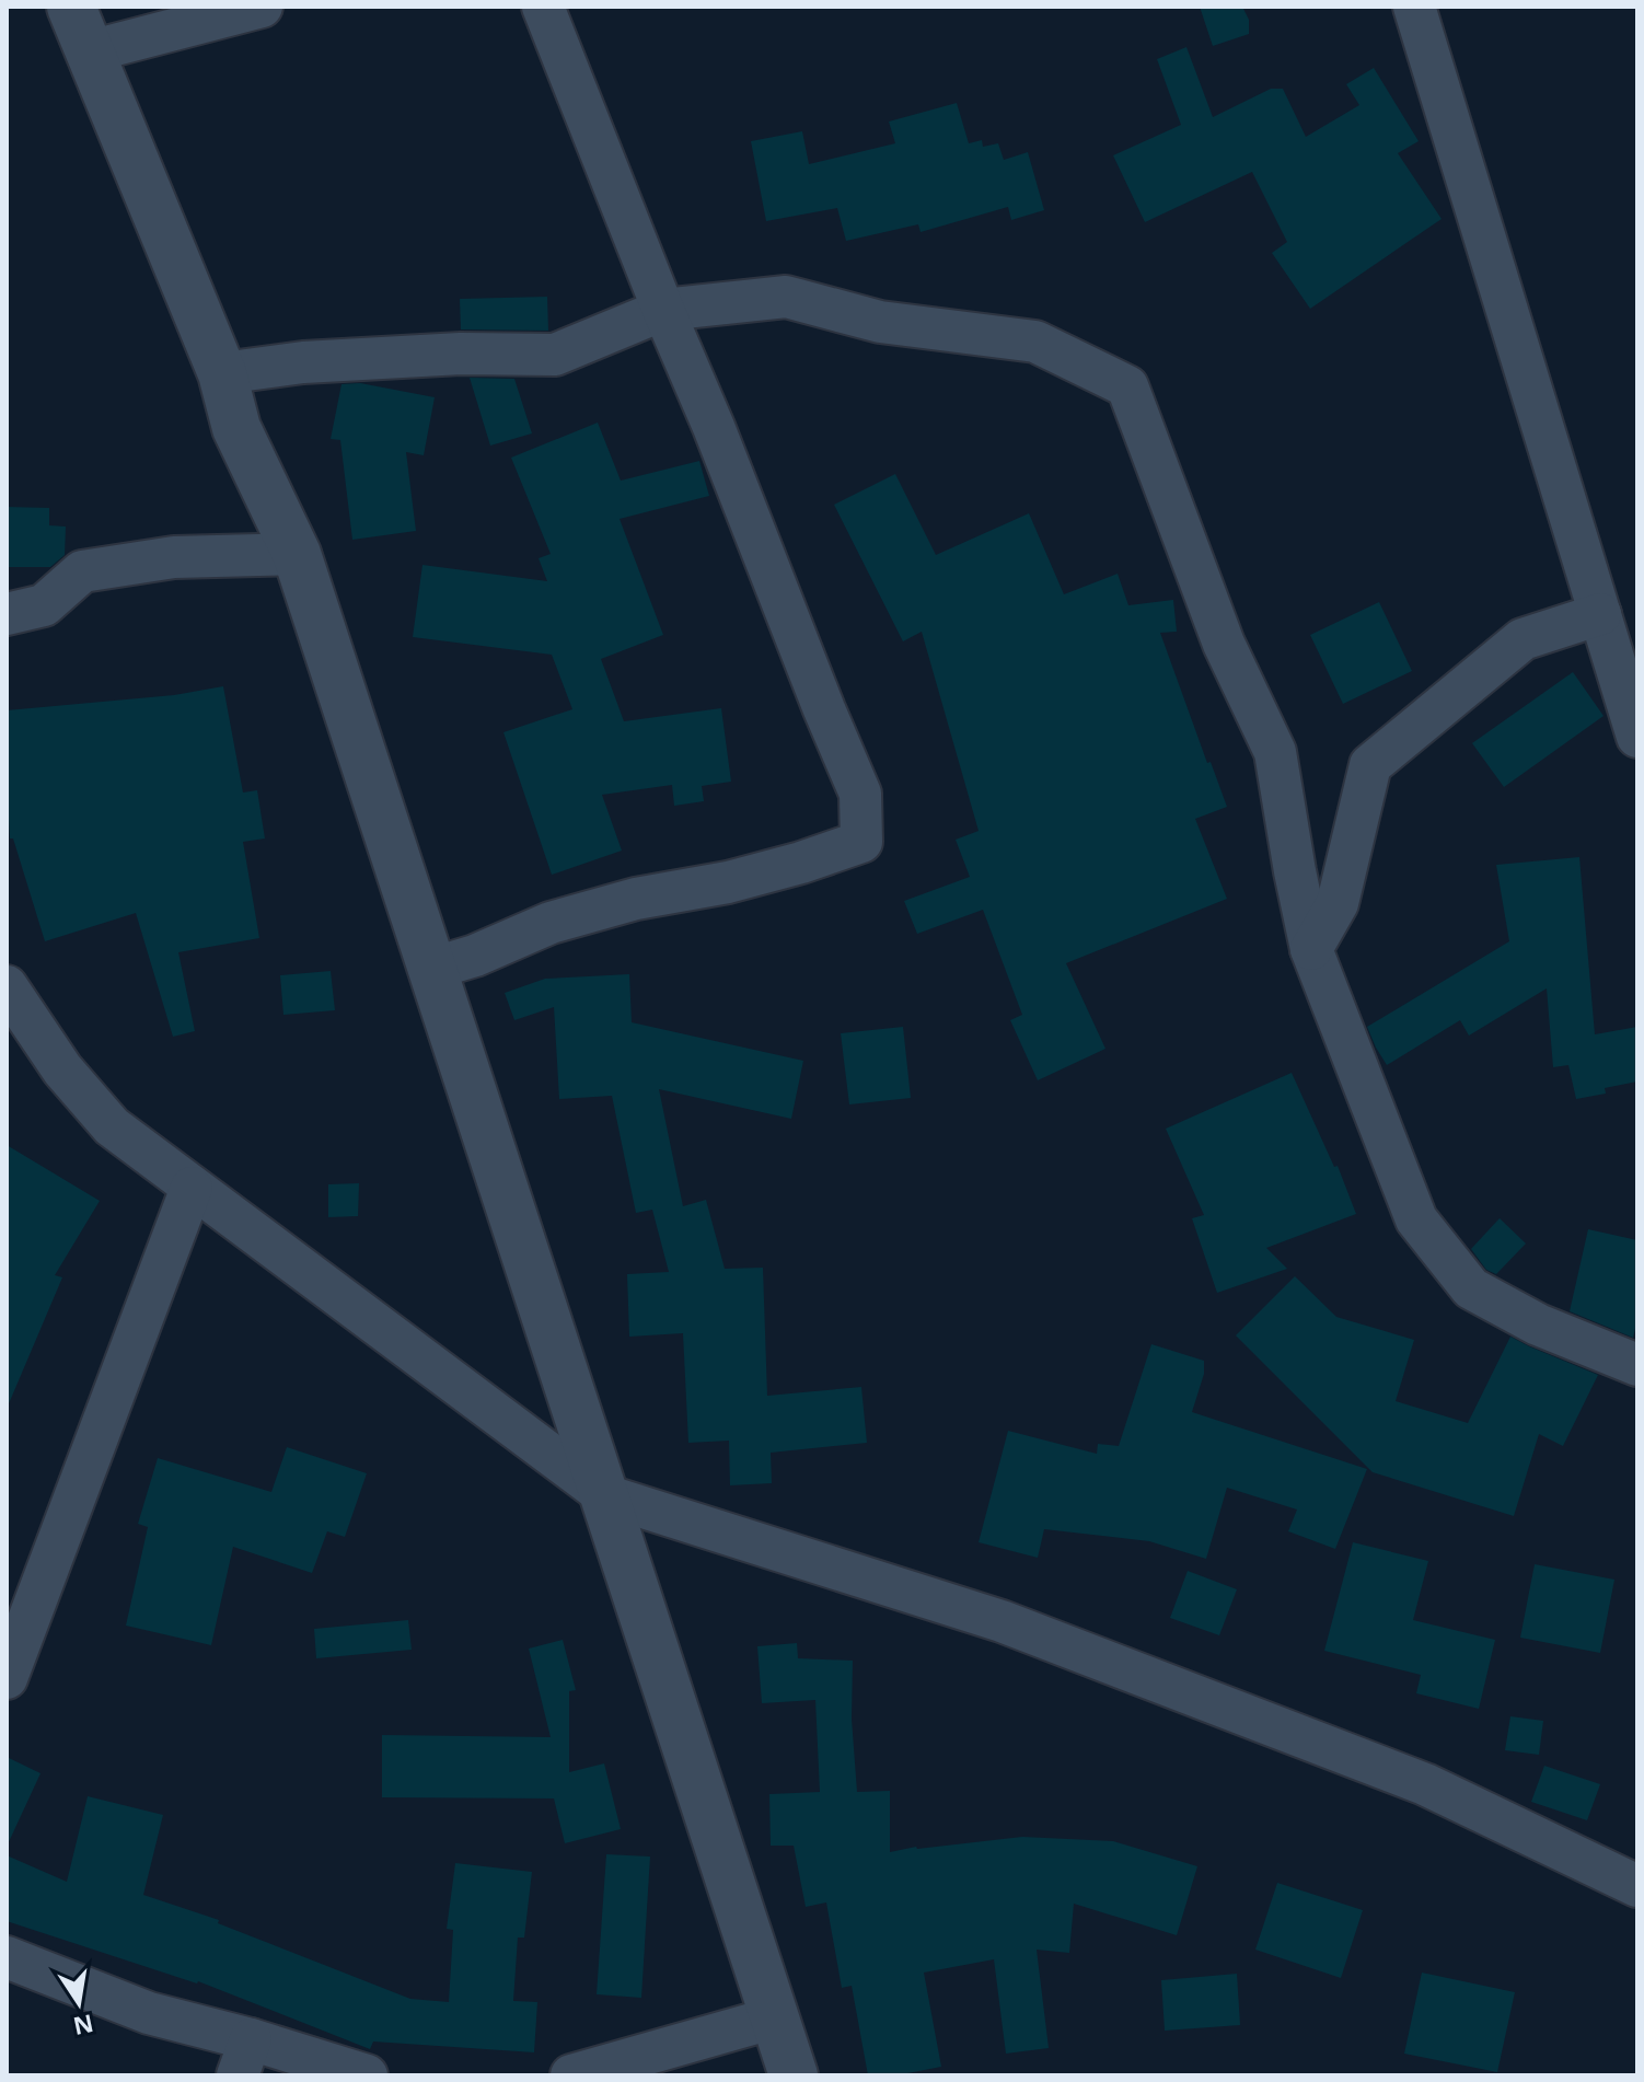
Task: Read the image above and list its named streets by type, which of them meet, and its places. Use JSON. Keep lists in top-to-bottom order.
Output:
{
  "north": "bottom"
}
